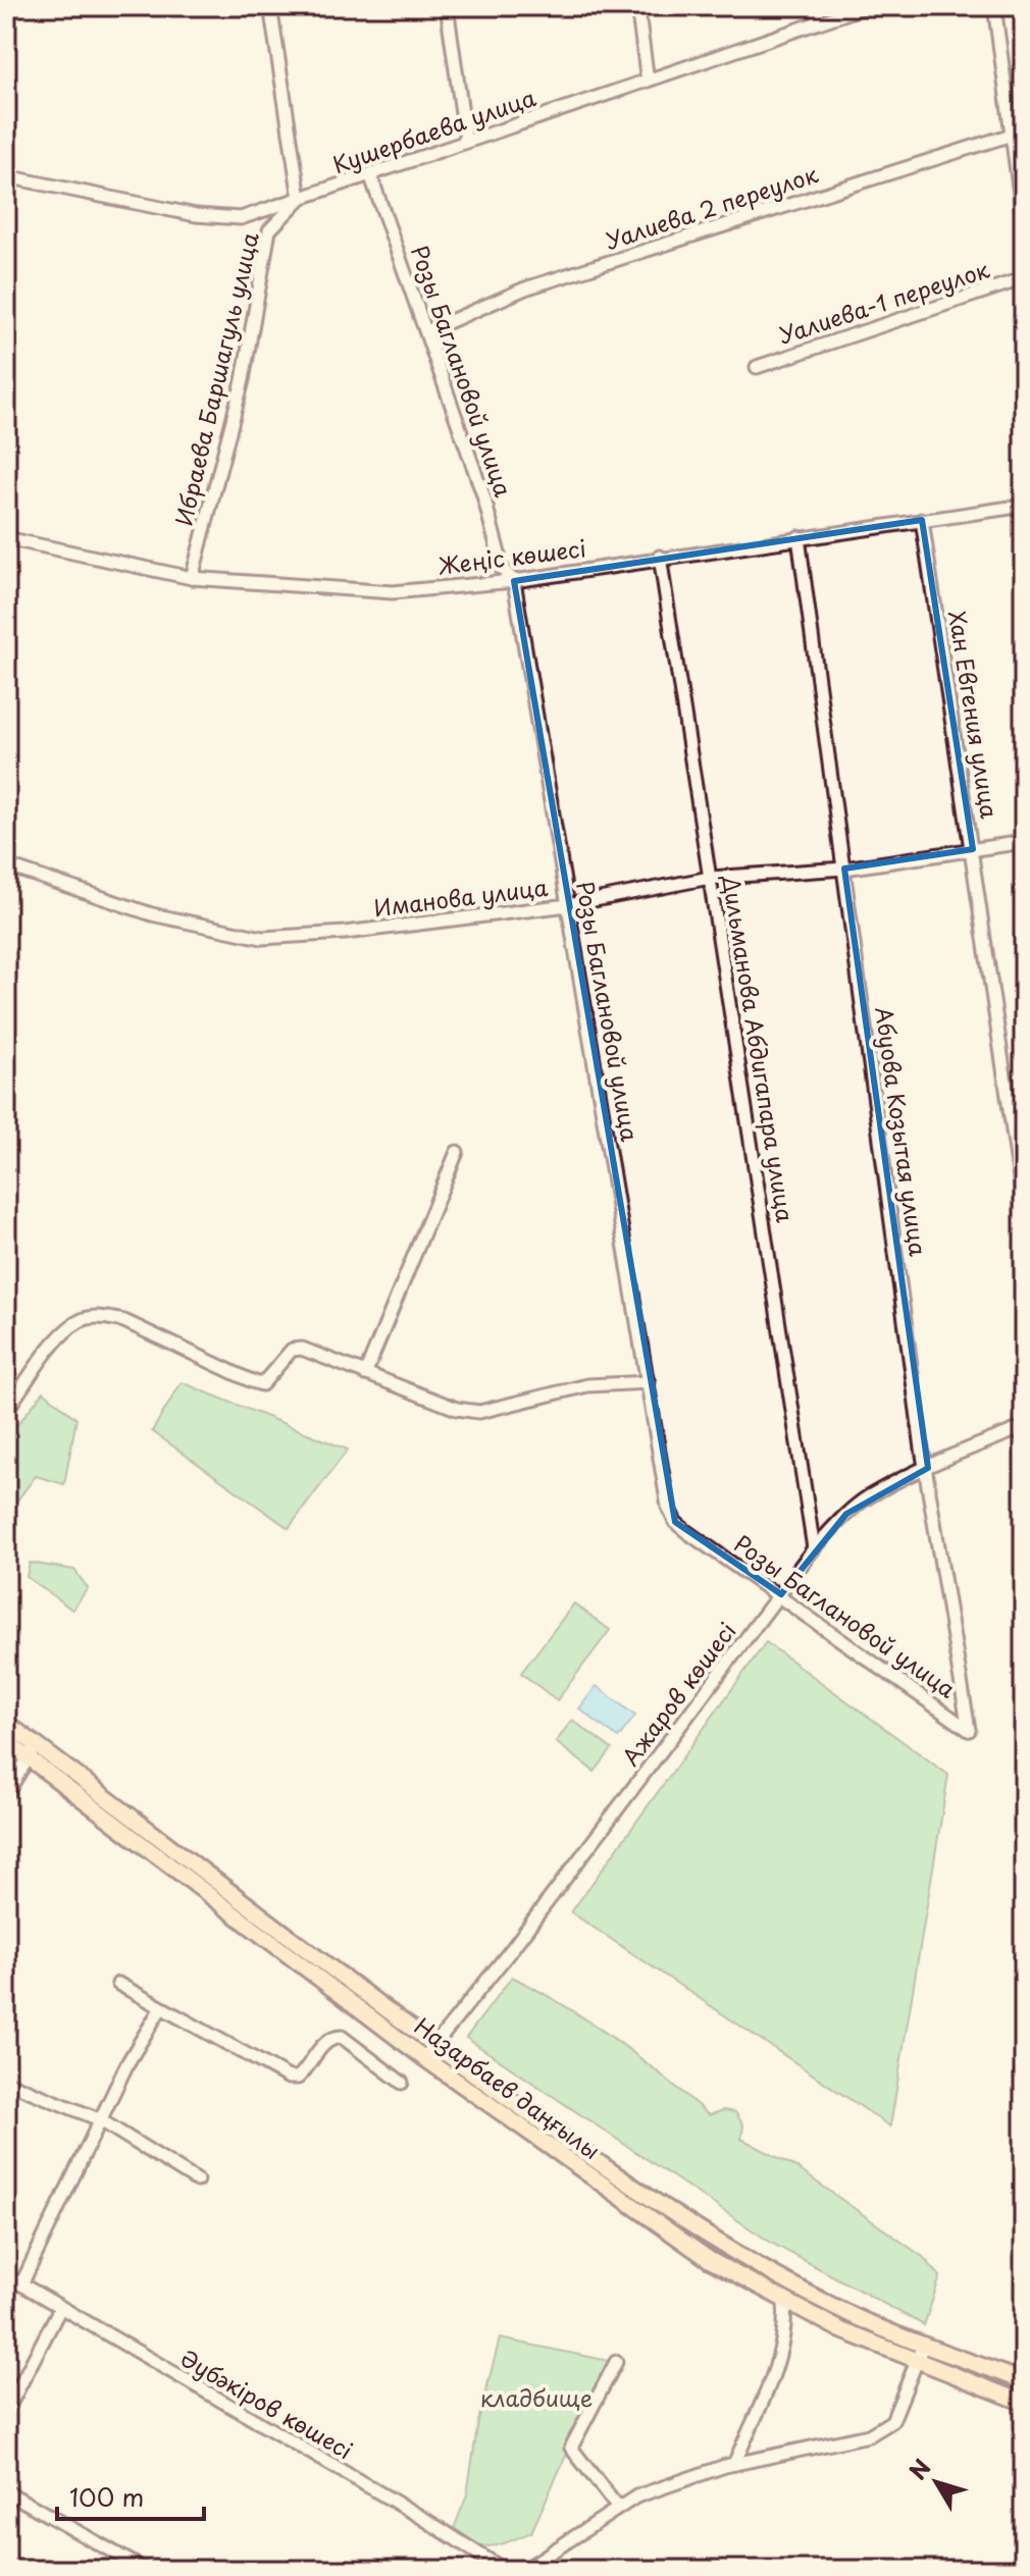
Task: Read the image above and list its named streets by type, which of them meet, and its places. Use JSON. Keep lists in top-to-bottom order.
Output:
{
  "streets": {
    "main road": ["Назарбаев даңғылы"],
    "street": [
      "Кушербаева улица",
      "Уалиева 2 переулок",
      "Уалиева-1 переулок",
      "Розы Баглановой улица",
      "Ибраева Баршагуль улица",
      "Жеңіс көшесі",
      "Хан Евгения улица",
      "Иманова улица",
      "Дильманова Абдигапара улица",
      "Абуова Козытая улица",
      "Ажаров көшесі",
      "Әубәкіров көшесі"
    ]
  },
  "crossings": [
    ["Кушербаева улица", "Розы Баглановой улица"],
    ["Кушербаева улица", "Ибраева Баршагуль улица"],
    ["Уалиева 2 переулок", "Розы Баглановой улица"],
    ["Розы Баглановой улица", "Жеңіс көшесі"],
    ["Розы Баглановой улица", "Иманова улица"],
    ["Розы Баглановой улица", "Абуова Козытая улица"],
    ["Розы Баглановой улица", "Ажаров көшесі"],
    ["Ибраева Баршагуль улица", "Жеңіс көшесі"],
    ["Жеңіс көшесі", "Хан Евгения улица"],
    ["Жеңіс көшесі", "Дильманова Абдигапара улица"],
    ["Жеңіс көшесі", "Абуова Козытая улица"],
    ["Хан Евгения улица", "Иманова улица"],
    ["Иманова улица", "Дильманова Абдигапара улица"],
    ["Иманова улица", "Абуова Козытая улица"],
    ["Дильманова Абдигапара улица", "Ажаров көшесі"],
    ["Абуова Козытая улица", "Ажаров көшесі"],
    ["Ажаров көшесі", "Назарбаев даңғылы"]
  ],
  "parks": ["кладбище"],
  "scale_bar": "100 m",
  "north": "top left"
}
